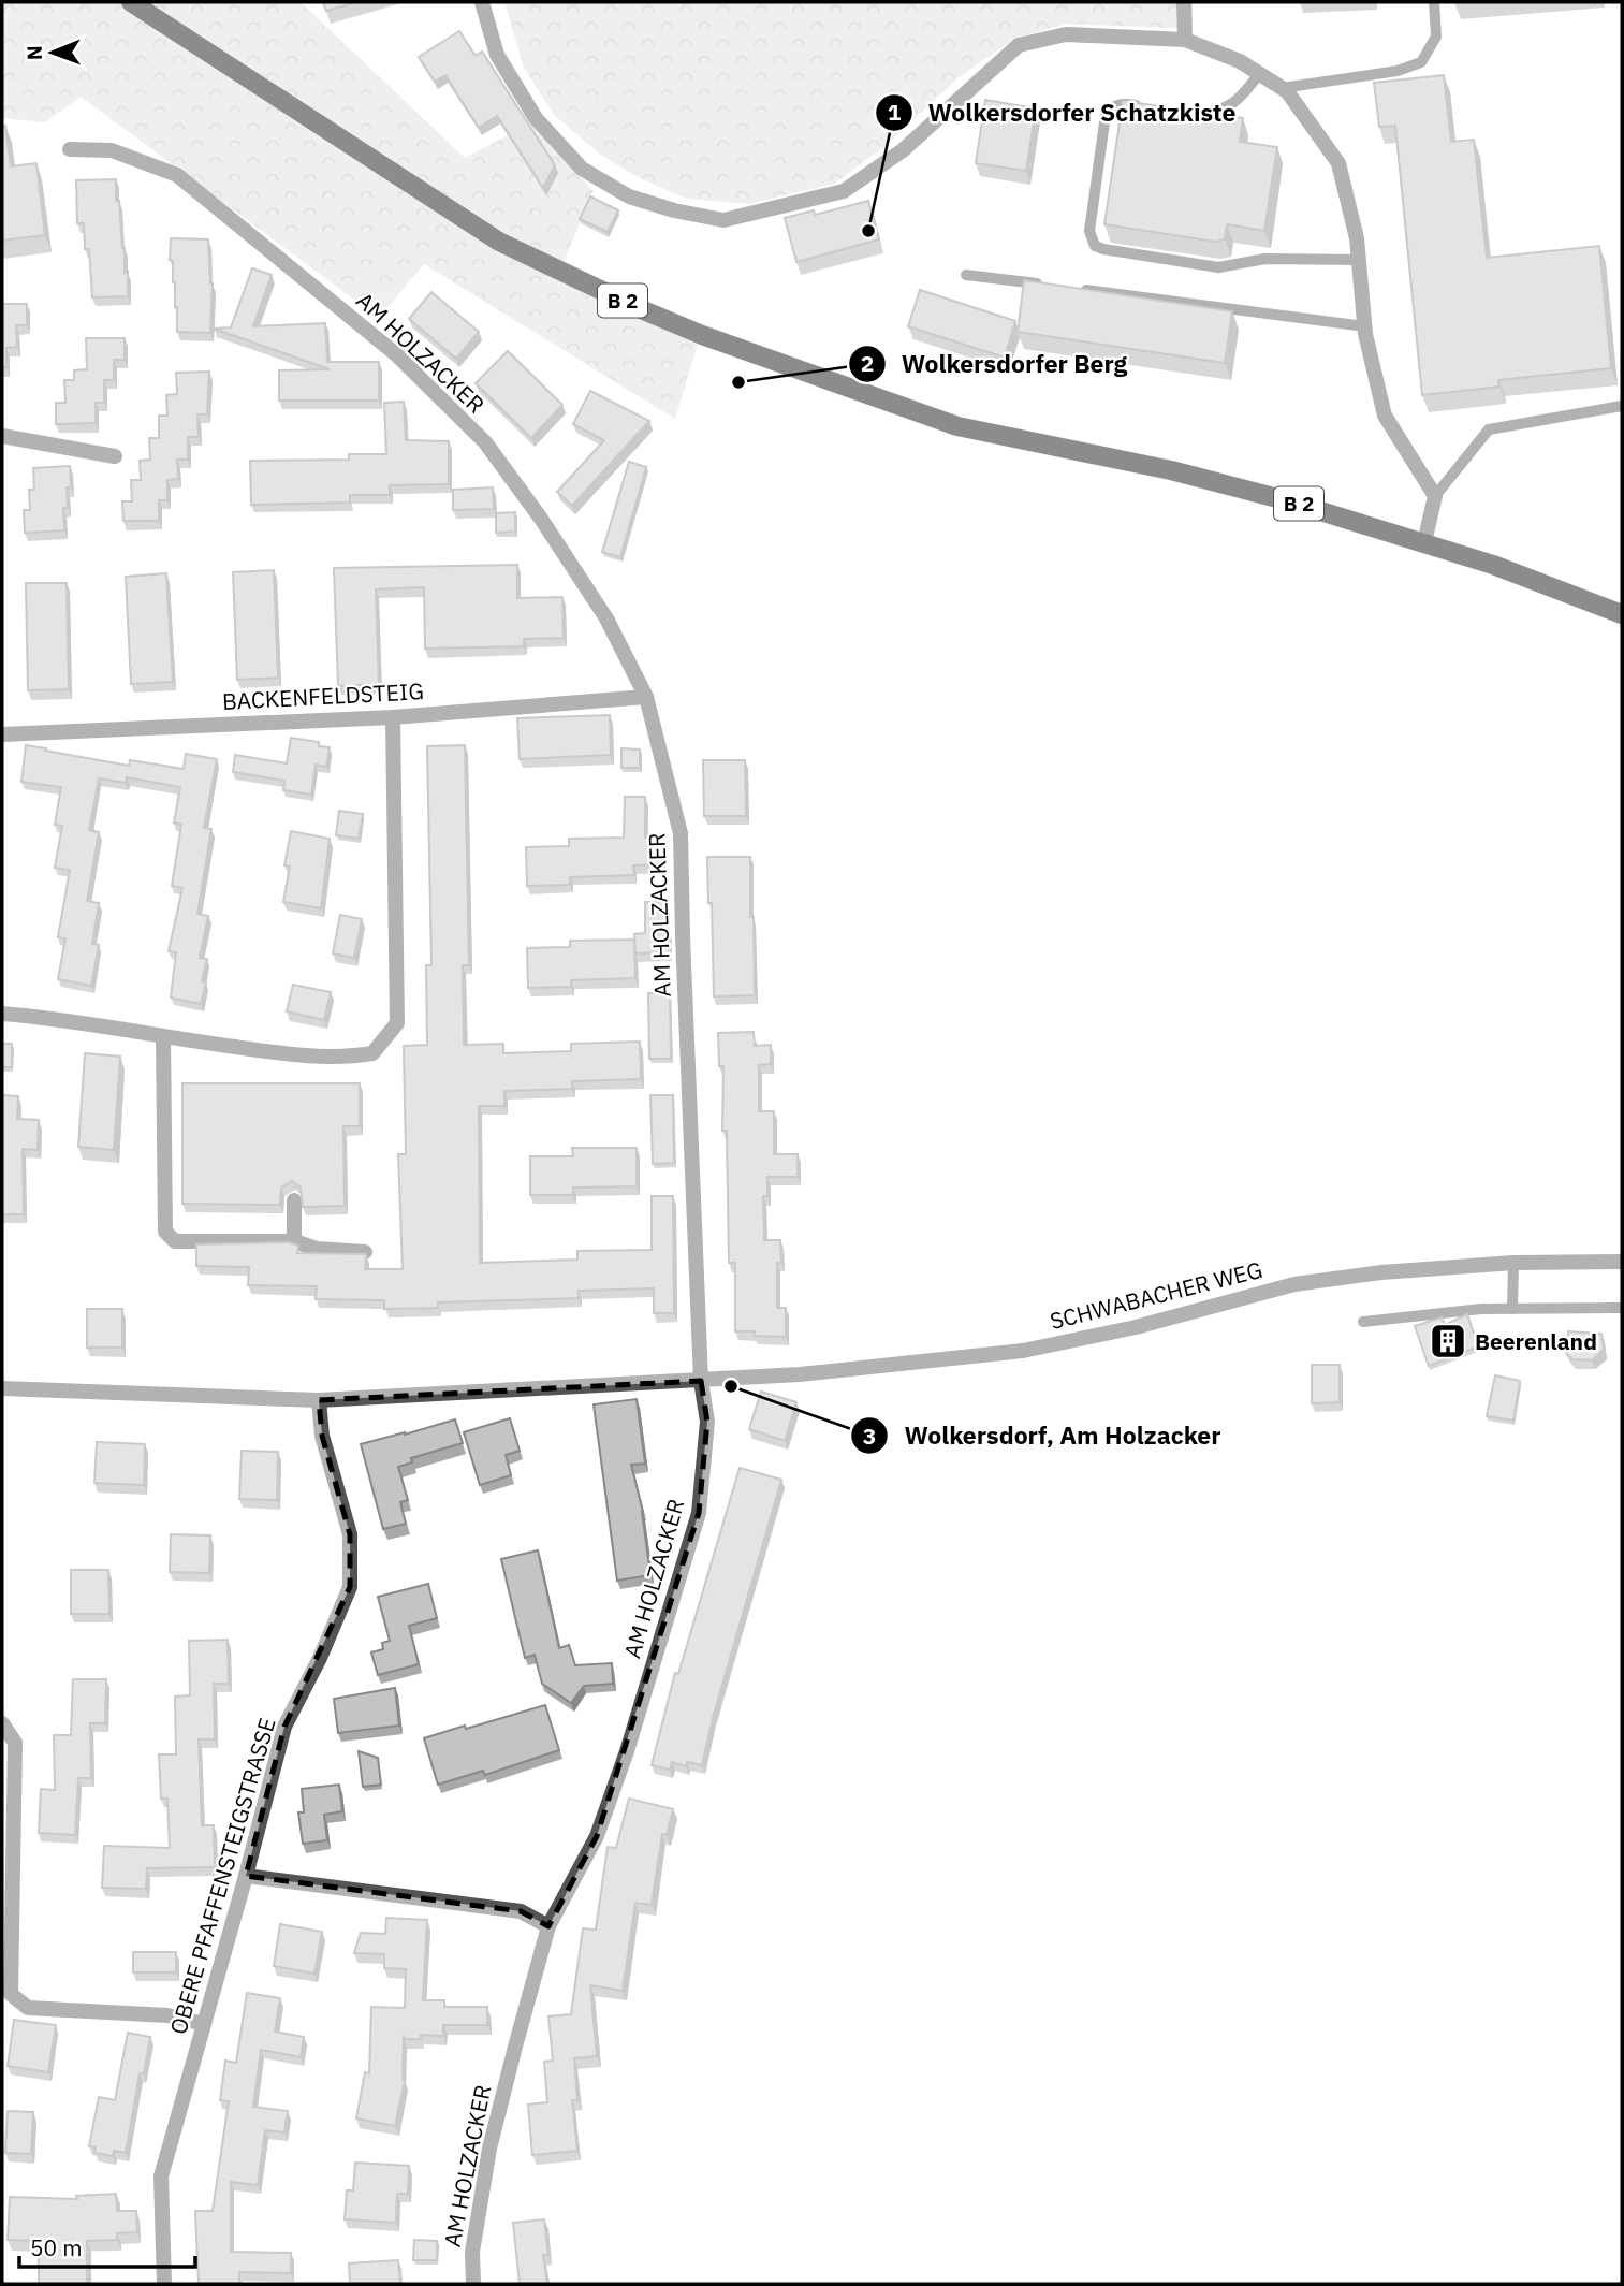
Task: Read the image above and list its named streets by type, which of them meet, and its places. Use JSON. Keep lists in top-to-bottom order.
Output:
{
  "streets": {
    "main road": ["B 2"],
    "street": [
      "AM HOLZACKER",
      "BACKENFELDSTEIG",
      "SCHWABACHER WEG",
      "OBERE PFAFFENSTEIGSTRASSE"
    ]
  },
  "crossings": [
    ["AM HOLZACKER", "BACKENFELDSTEIG"],
    ["AM HOLZACKER", "SCHWABACHER WEG"]
  ],
  "places": {
    "other": ["Wolkersdorfer Schatzkiste", "Wolkersdorfer Berg", "Wolkersdorf, Am Holzacker"],
    "building": ["Beerenland"]
  },
  "scale_bar": "50 m",
  "north": "left"
}
